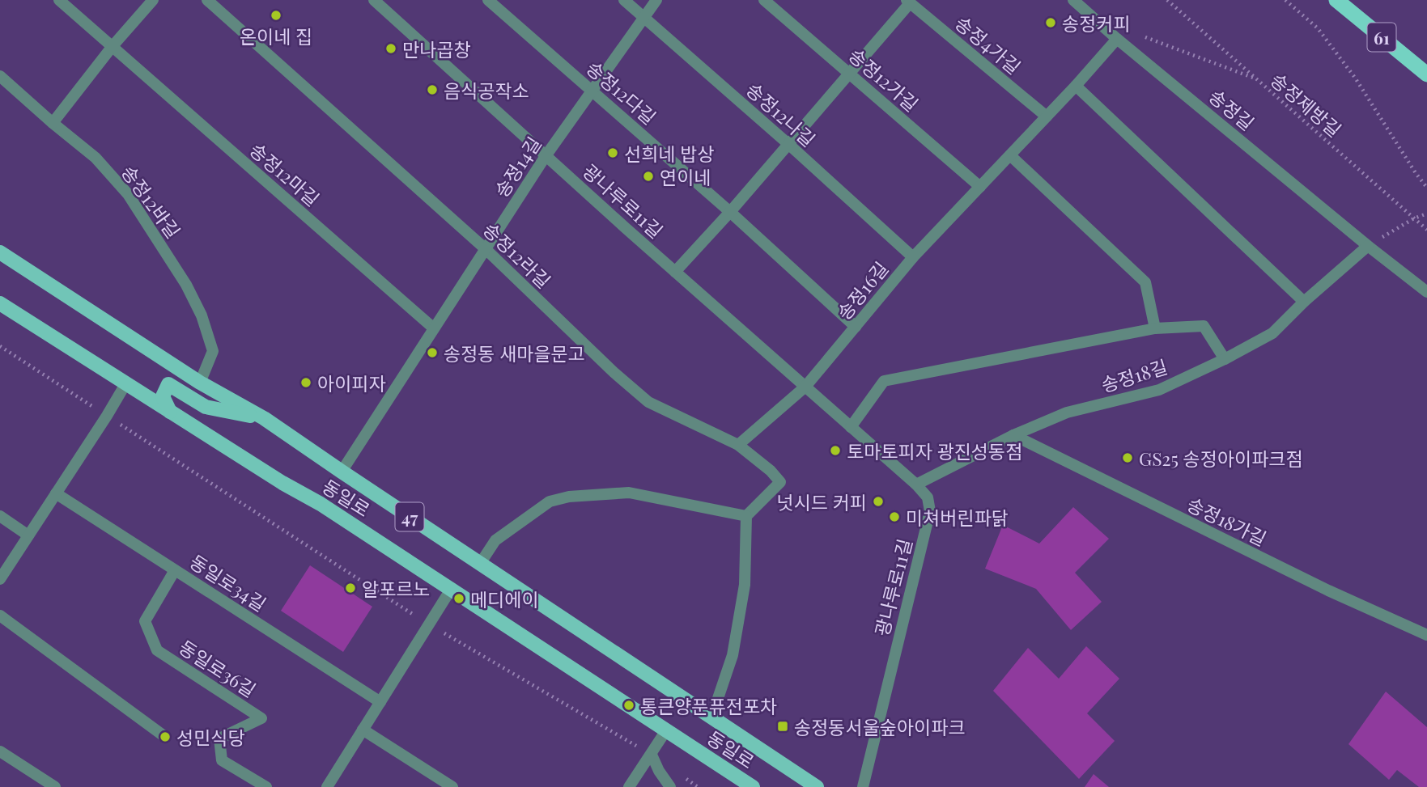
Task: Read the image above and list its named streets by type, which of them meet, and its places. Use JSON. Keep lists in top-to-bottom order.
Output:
{
  "streets": {
    "highway": ["61"],
    "main road": ["동일로", "47"],
    "street": [
      "송정4가길",
      "송정12가길",
      "송정12다길",
      "송정길",
      "송정12나길",
      "송정14길",
      "송정12마길",
      "광나루로11길",
      "송정12바길",
      "송정12라길",
      "송정16길",
      "송정18길",
      "송정18가길",
      "동일로34길",
      "동일로36길"
    ],
    "path": ["송정제방길"]
  },
  "crossings": [
    ["송정4가길", "송정16길"],
    ["송정12가길", "송정16길"],
    ["송정12다길", "송정14길"],
    ["송정12다길", "송정16길"],
    ["송정길", "송정16길"],
    ["송정길", "송정18길"],
    ["송정12나길", "송정14길"],
    ["송정12나길", "송정16길"],
    ["송정14길", "송정12마길"],
    ["송정14길", "광나루로11길"],
    ["송정14길", "송정12라길"],
    ["송정14길", "동일로"],
    ["광나루로11길", "송정16길"],
    ["광나루로11길", "송정18길"],
    ["송정12바길", "동일로"],
    ["송정12라길", "송정16길"],
    ["송정12라길", "동일로"],
    ["송정18길", "송정18가길"],
    ["동일로34길", "동일로36길"]
  ],
  "places": {
    "other": [
      "온이네 집",
      "송정커피",
      "만나곱창",
      "음식공작소",
      "선희네 밥상",
      "연이네",
      "송정동 새마을문고",
      "아이피자",
      "토마토피자 광진성동점",
      "GS25 송정아이파크점",
      "넛시드 커피",
      "미쳐버린파닭",
      "알포르노",
      "메디에이",
      "통큰양푼퓨전포차",
      "성민식당"
    ],
    "transit": ["송정동서울숲아이파크"]
  }
}
